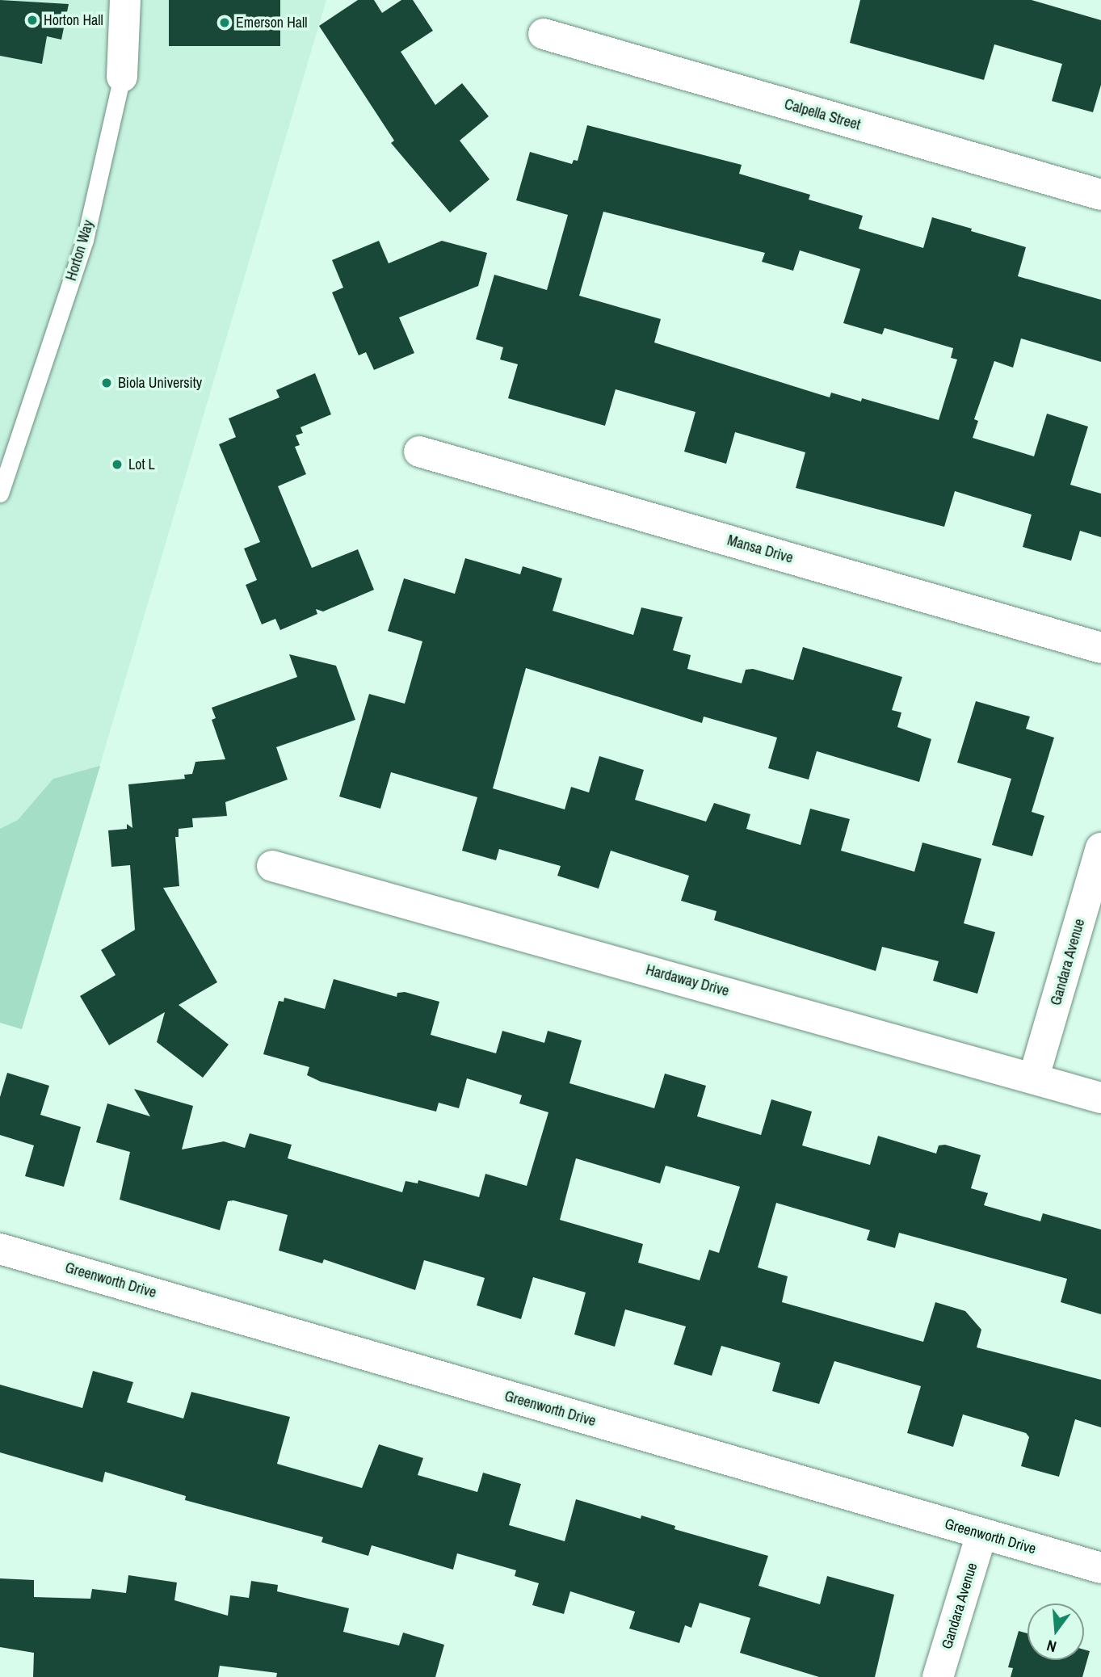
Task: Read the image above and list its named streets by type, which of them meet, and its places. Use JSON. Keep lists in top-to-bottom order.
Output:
{
  "streets": {
    "street": [
      "Calpella Street",
      "Horton Way",
      "Mansa Drive",
      "Gandara Avenue",
      "Hardaway Drive",
      "Greenworth Drive"
    ]
  },
  "crossings": [
    ["Gandara Avenue", "Hardaway Drive"],
    ["Gandara Avenue", "Greenworth Drive"]
  ],
  "places": [
    "Horton Hall",
    "Emerson Hall",
    "Biola University",
    "Lot L"
  ],
  "north": "bottom"
}
